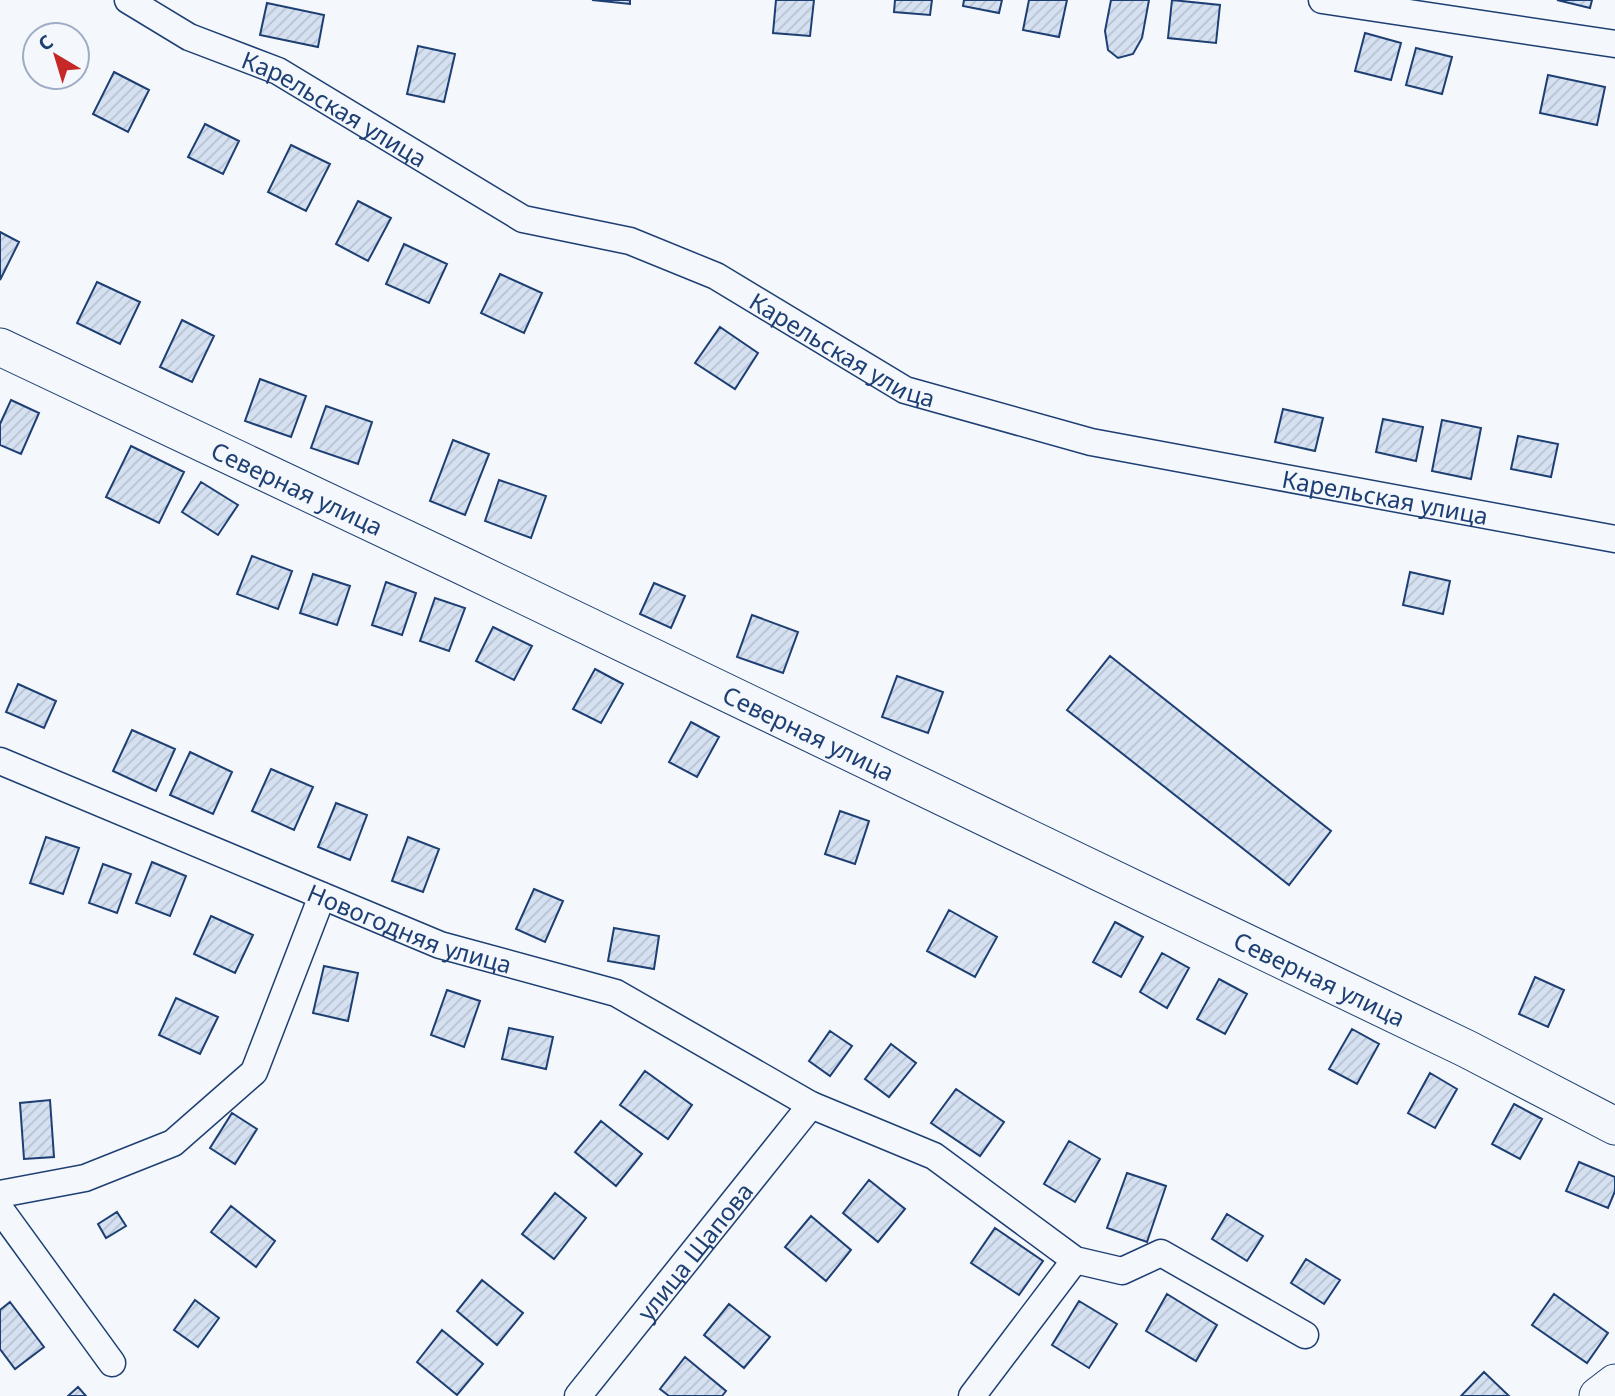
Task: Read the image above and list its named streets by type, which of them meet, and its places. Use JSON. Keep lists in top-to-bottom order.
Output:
{
  "streets": {
    "main road": ["Северная улица"],
    "street": ["Карельская улица", "Новогодняя улица", "улица Щапова"]
  },
  "crossings": [
    ["Новогодняя улица", "улица Щапова"]
  ],
  "north": "top left"
}
